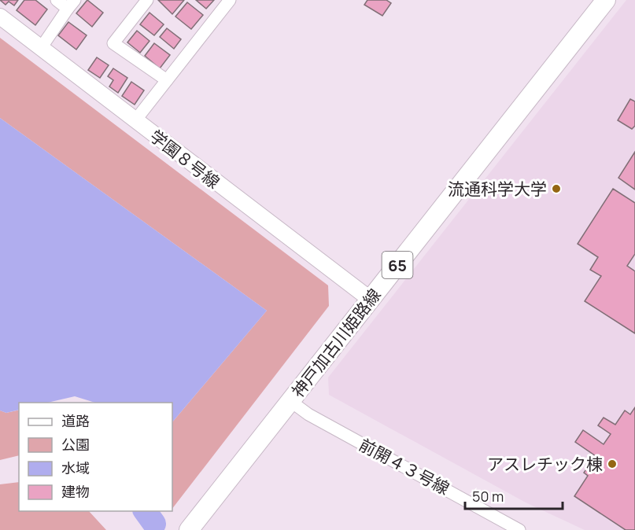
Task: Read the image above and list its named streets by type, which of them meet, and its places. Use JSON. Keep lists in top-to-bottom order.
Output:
{
  "streets": {
    "main road": ["65", "神戸加古川姫路線"],
    "street": ["学園８号線", "前開４３号線"]
  },
  "crossings": [
    ["学園８号線", "神戸加古川姫路線"],
    ["神戸加古川姫路線", "前開４３号線"]
  ],
  "places": ["流通科学大学", "アスレチック棟"],
  "legend": [
    "道路",
    "公園",
    "水域",
    "建物"
  ],
  "scale_bar": "50 m"
}
